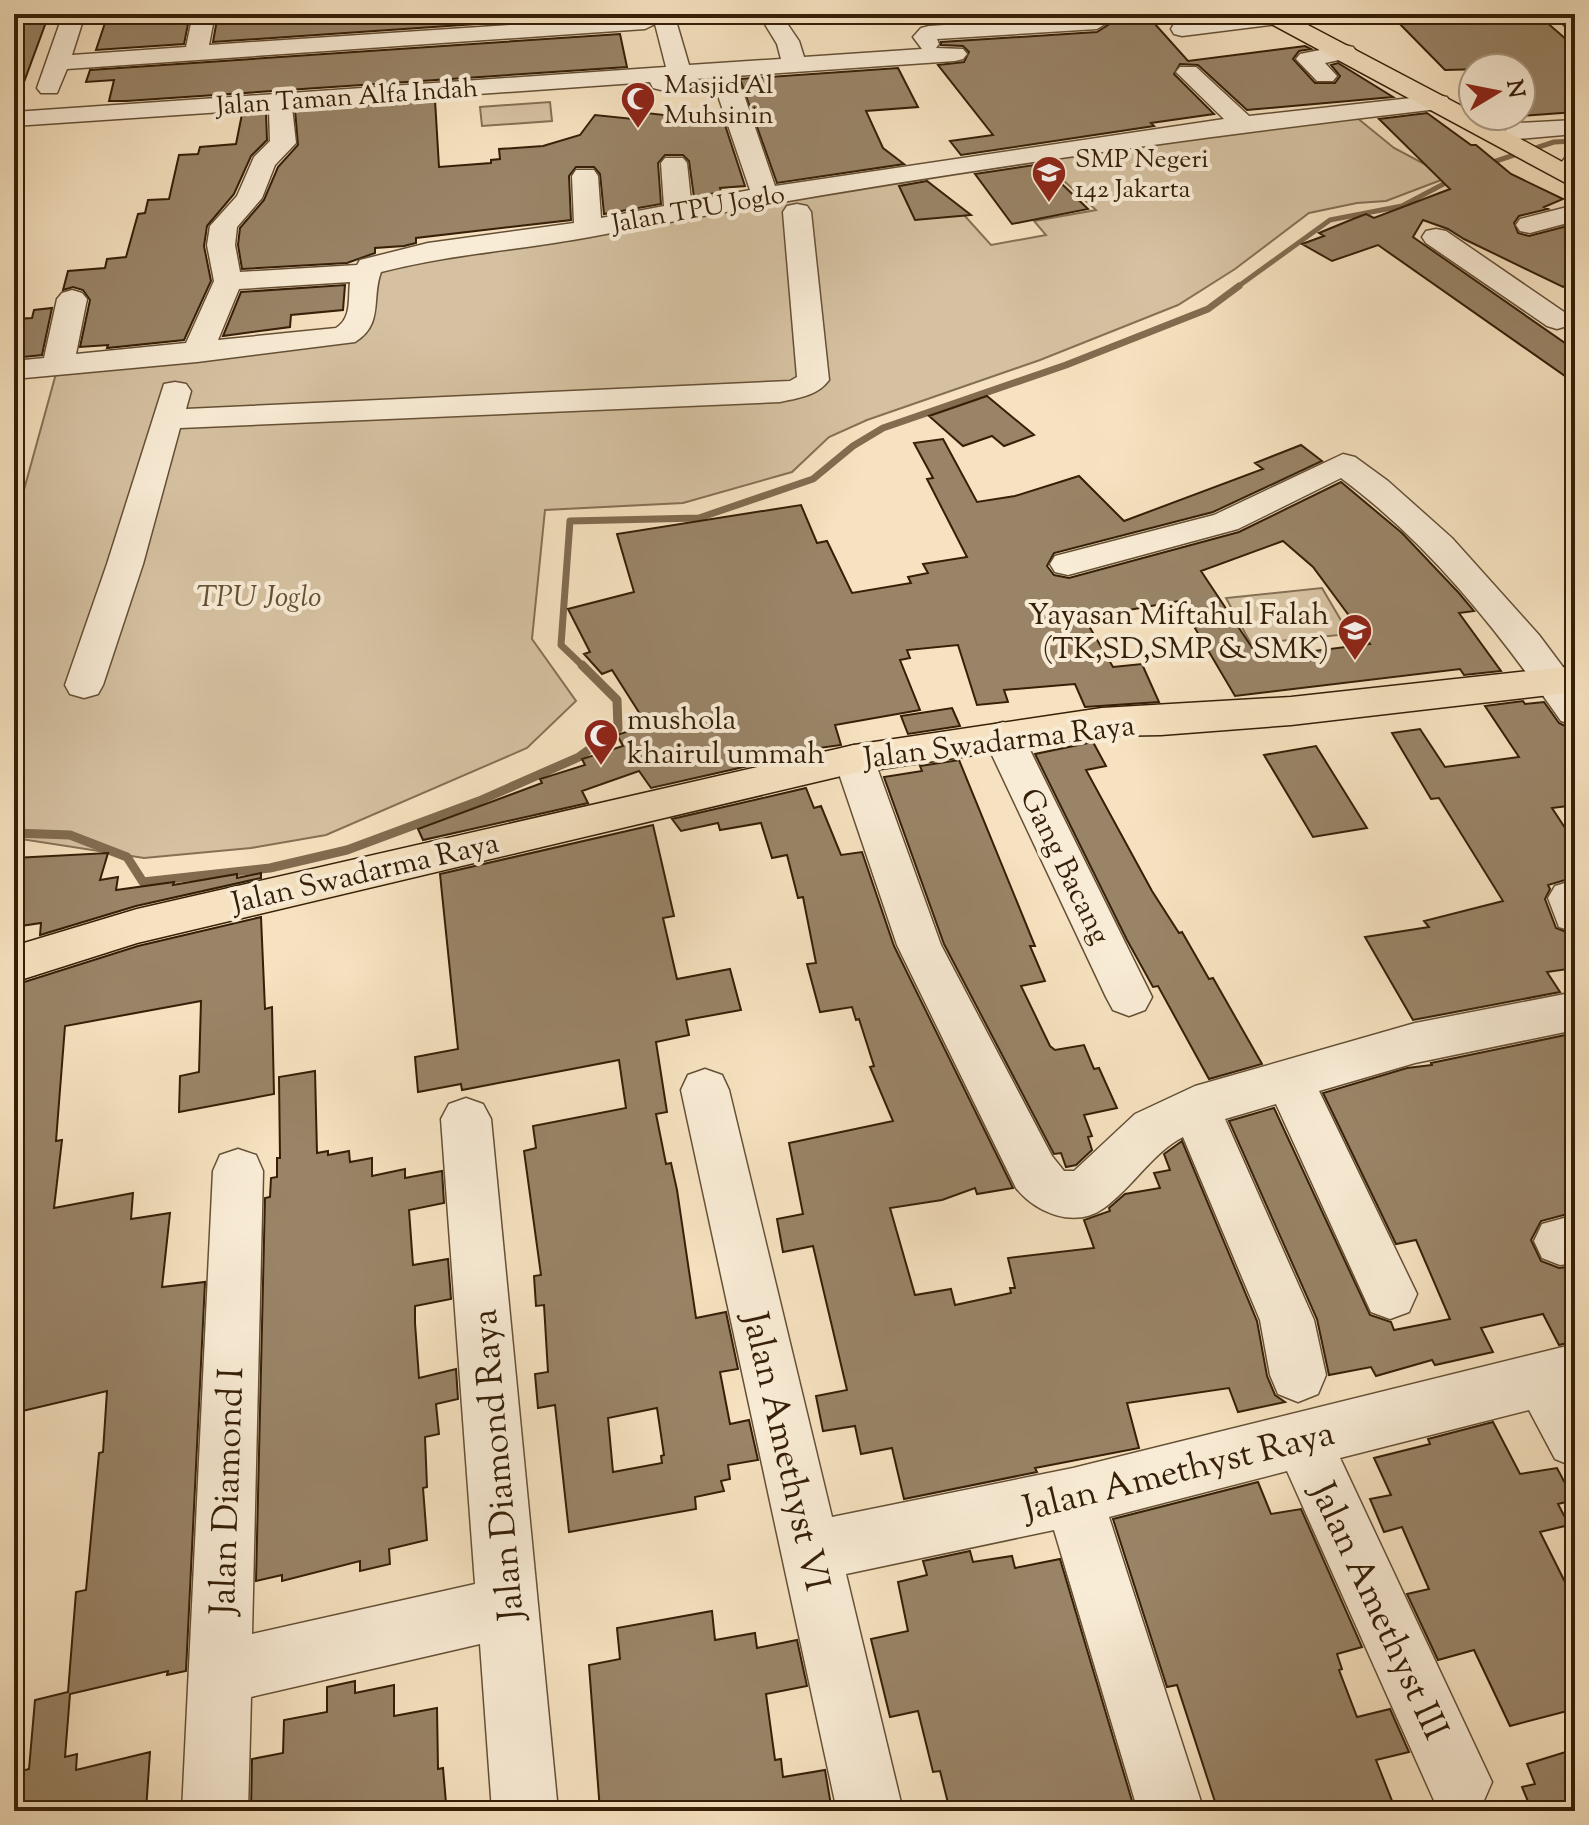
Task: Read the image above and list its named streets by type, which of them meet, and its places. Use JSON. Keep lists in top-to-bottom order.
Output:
{
  "streets": {
    "main road": ["Jalan Swadarma Raya"],
    "street": [
      "Jalan Taman Alfa Indah",
      "Jalan TPU Joglo",
      "Gang Bacang",
      "Jalan Amethyst VI",
      "Jalan Diamond Raya",
      "Jalan Amethyst Raya",
      "Jalan Diamond I",
      "Jalan Amethyst III"
    ]
  },
  "crossings": [
    ["Jalan Swadarma Raya", "Gang Bacang"],
    ["Jalan Amethyst VI", "Jalan Amethyst Raya"],
    ["Jalan Amethyst Raya", "Jalan Amethyst III"]
  ],
  "parks": ["TPU Joglo"],
  "places": {
    "mosque": ["Masjid Al Muhsinin", "mushola khairul ummah"],
    "school or university": ["SMP Negeri 142 Jakarta", "Yayasan Miftahul Falah (TK,SD,SMP & SMK)"]
  },
  "north": "right"
}
